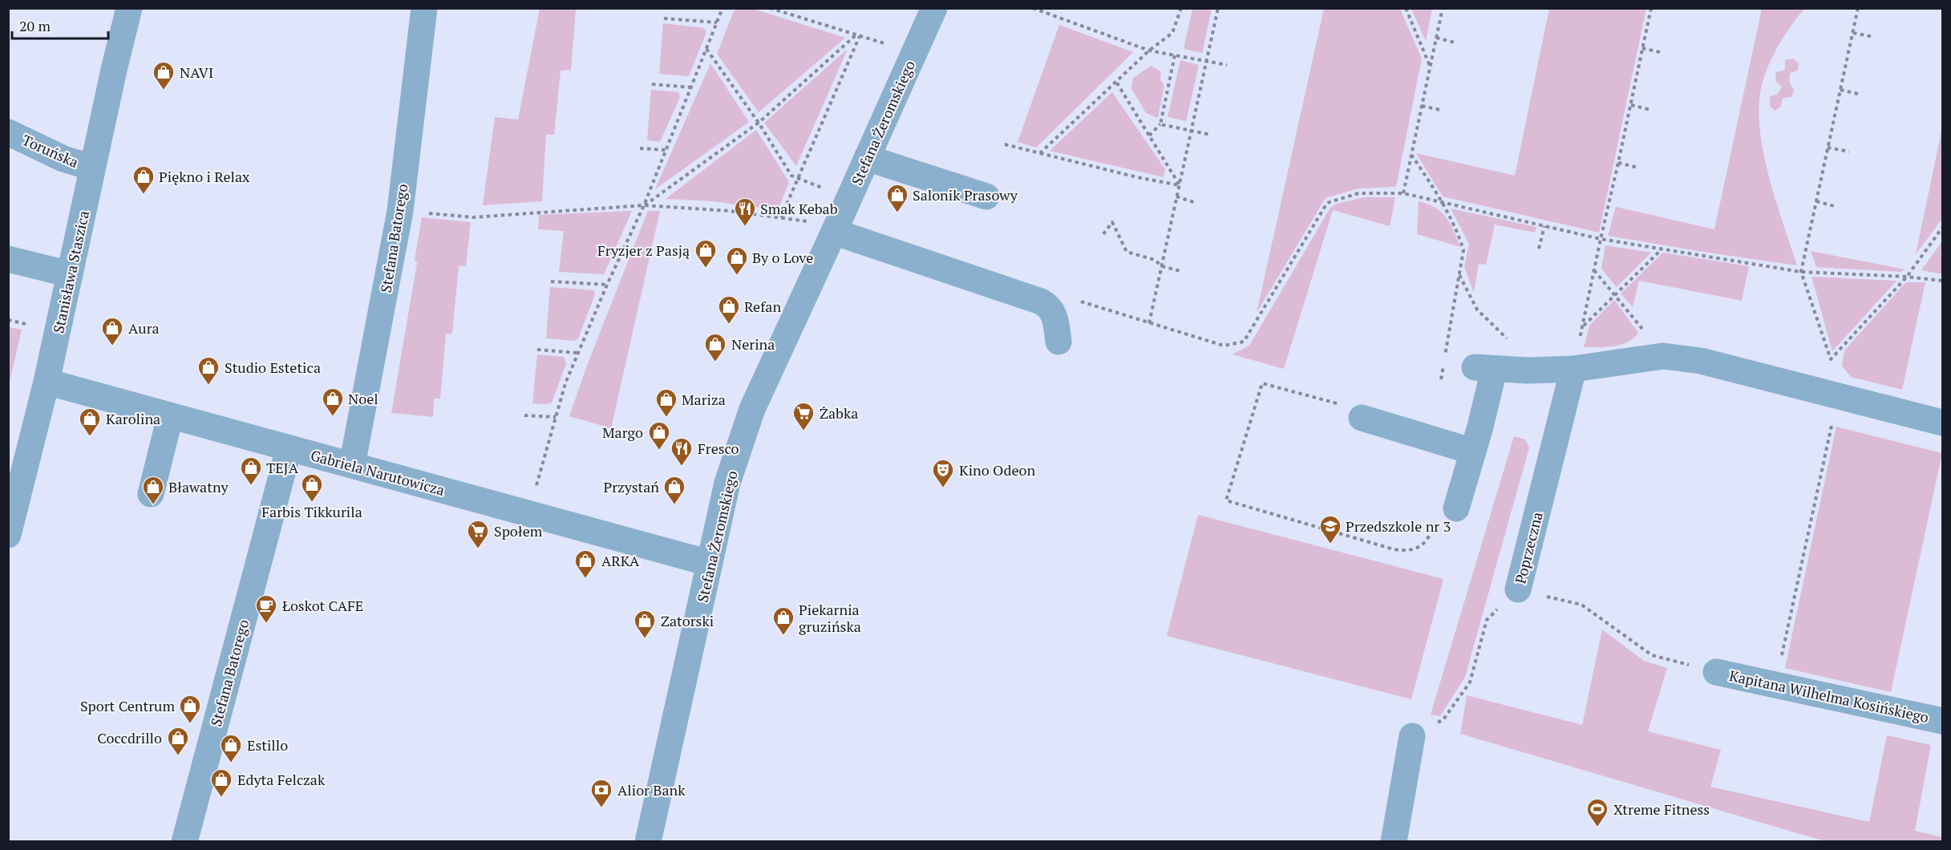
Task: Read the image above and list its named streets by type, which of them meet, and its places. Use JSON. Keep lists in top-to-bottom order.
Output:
{
  "streets": {
    "street": [
      "Stefana Żeromskiego",
      "Toruńska",
      "Stefana Batorego",
      "Stanisława Staszica",
      "Gabriela Narutowicza",
      "Poprzeczna",
      "Kapitana Wilhelma Kosińskiego"
    ]
  },
  "crossings": [
    ["Stefana Żeromskiego", "Gabriela Narutowicza"],
    ["Toruńska", "Stanisława Staszica"],
    ["Stefana Batorego", "Gabriela Narutowicza"],
    ["Stanisława Staszica", "Gabriela Narutowicza"]
  ],
  "places": {
    "shop": [
      "NAVI",
      "Piękno i Relax",
      "Salonik Prasowy",
      "Fryzjer z Pasją",
      "By o Love",
      "Refan",
      "Aura",
      "Nerina",
      "Studio Estetica",
      "Noel",
      "Mariza",
      "Karolina",
      "Margo",
      "TEJA",
      "Farbis Tikkurila",
      "Bławatny",
      "Przystań",
      "ARKA",
      "Piekarnia gruzińska",
      "Zatorski",
      "Sport Centrum",
      "Coccdrillo",
      "Estillo",
      "Edyta Felczak"
    ],
    "restaurant": ["Smak Kebab", "Fresco"],
    "supermarket": ["Żabka", "Społem"],
    "theatre": ["Kino Odeon"],
    "school or university": ["Przedszkole nr 3"],
    "cafe": ["Łoskot CAFE"],
    "bank": ["Alior Bank"],
    "sports": ["Xtreme Fitness"]
  },
  "scale_bar": "20 m"
}
